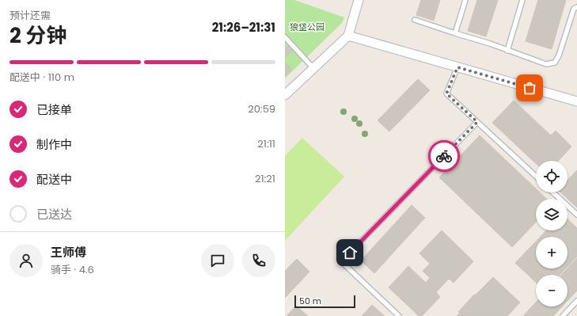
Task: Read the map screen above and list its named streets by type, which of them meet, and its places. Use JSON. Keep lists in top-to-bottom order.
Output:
{
  "parks": ["狼垡公园"],
  "scale_bar": "50 m",
  "page": {
    "heading": ["2 分钟", "预计还需", "21:26–21:31"],
    "panel": ["王师傅", "骑手 · 4.6"],
    "bar": "配送中 · 110 m",
    "list": [
      ["已接单", "20:59"],
      ["制作中", "21:11"],
      ["配送中", "21:21"],
      "已送达"
    ],
    "map_buttons": ["+", "−"],
    "scale": "50 m"
  }
}
